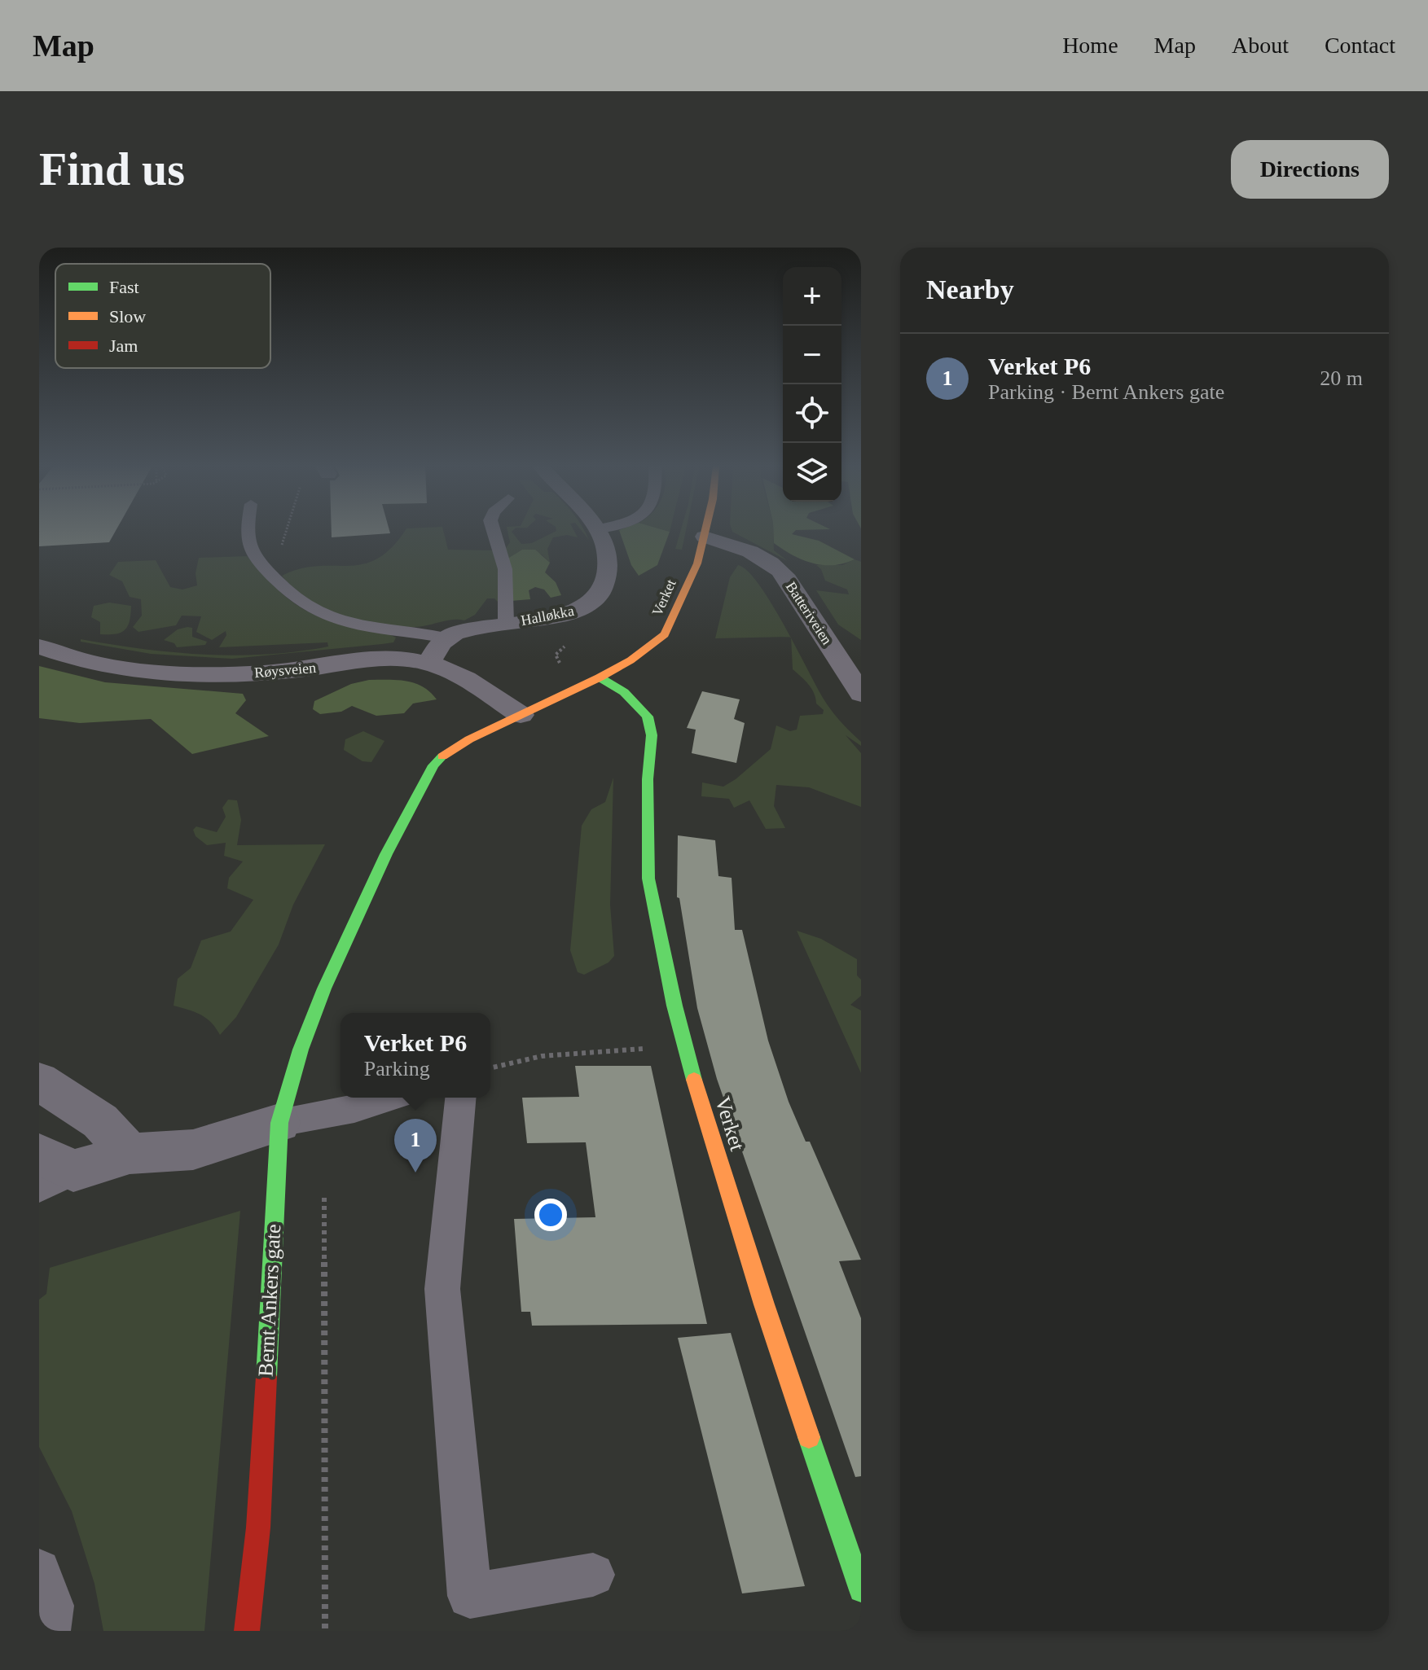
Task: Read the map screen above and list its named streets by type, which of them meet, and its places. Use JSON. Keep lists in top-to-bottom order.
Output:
{
  "streets": {
    "street": [
      "Verket",
      "Batteriveien",
      "Halløkka",
      "Røysveien",
      "Bernt Ankers gate"
    ]
  },
  "crossings": [
    ["Verket", "Batteriveien"],
    ["Verket", "Røysveien"],
    ["Verket", "Bernt Ankers gate"]
  ],
  "legend": ["Fast", "Slow", "Jam"],
  "page": {
    "header": "Map",
    "nav": [
      "Home",
      "Map",
      "About",
      "Contact"
    ],
    "buttons": "Directions",
    "title": "Find us",
    "heading": "Nearby",
    "map_buttons": ["+", "−"],
    "list": [
      {
        "mark": "1",
        "name": "Verket P6",
        "note": "Parking · Bernt Ankers gate",
        "value": "20 m"
      }
    ],
    "popup": ["Verket P6", "Parking"],
    "pins": "1"
  }
}
